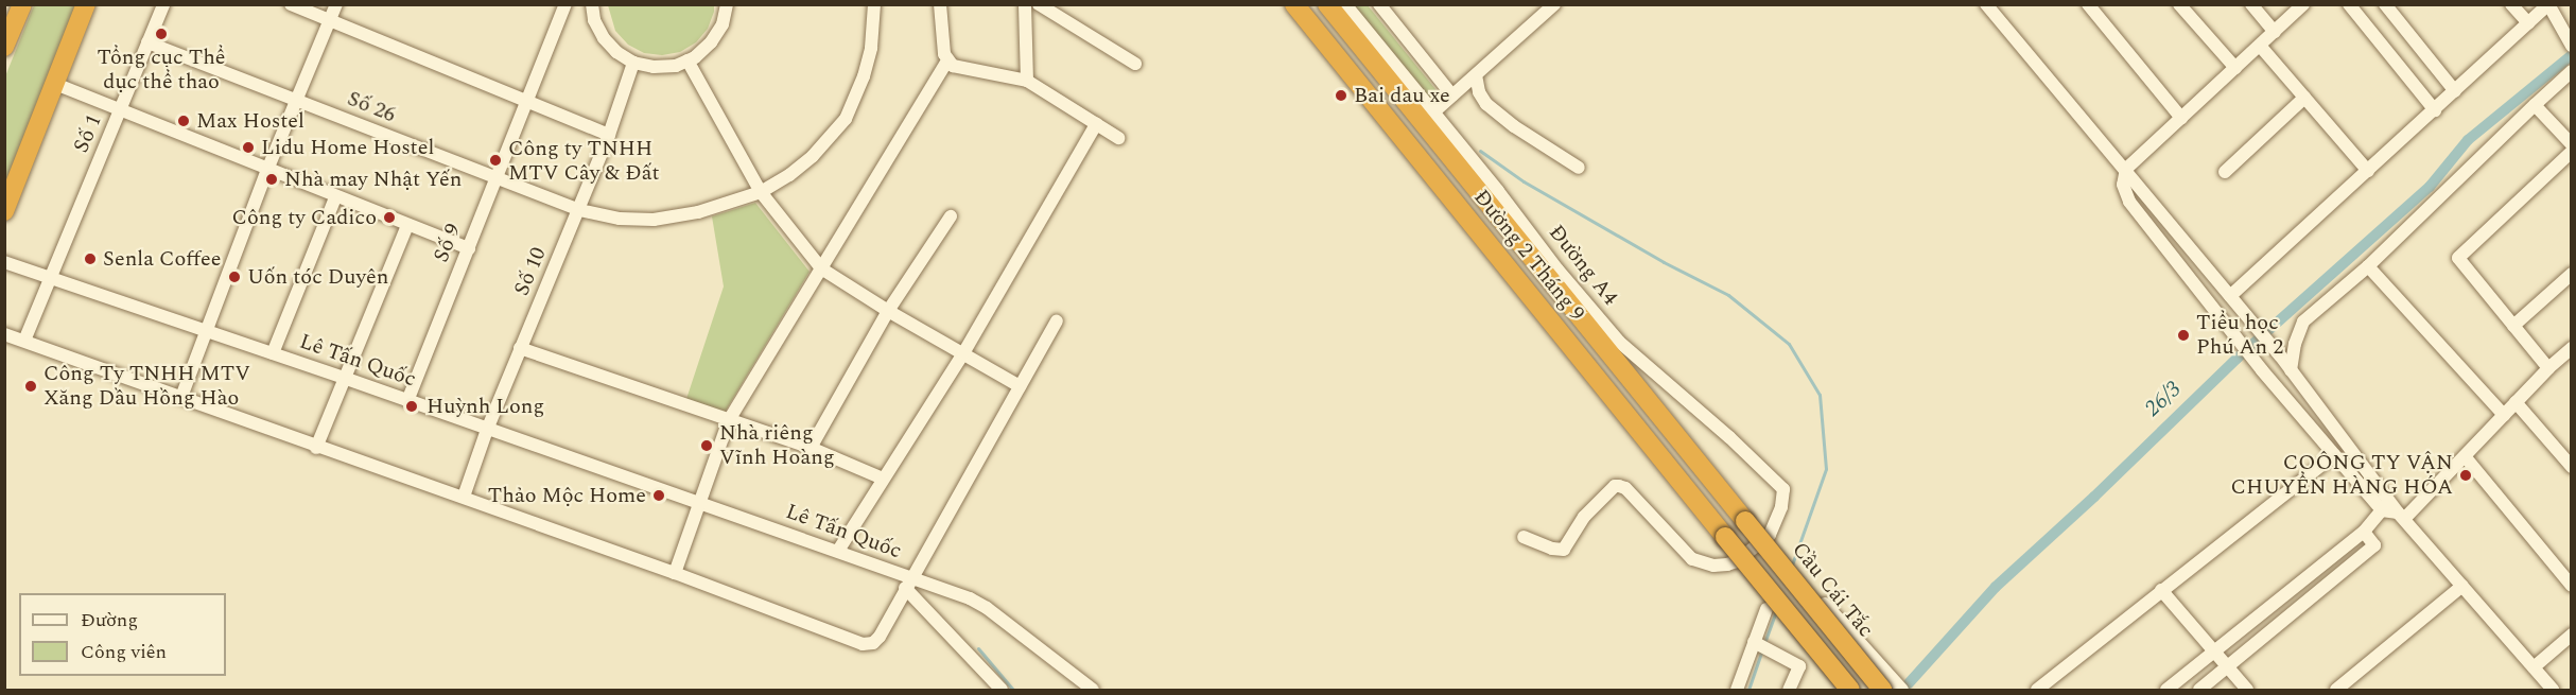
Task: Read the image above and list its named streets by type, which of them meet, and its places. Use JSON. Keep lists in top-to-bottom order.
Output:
{
  "streets": {
    "highway": ["Đường 2 Tháng 9", "Cầu Cái Tắc"],
    "street": [
      "Số 26",
      "Số 1",
      "Số 9",
      "Đường A4",
      "Số 10",
      "Lê Tấn Quốc"
    ]
  },
  "crossings": [
    ["Số 26", "Số 1"],
    ["Số 26", "Số 9"],
    ["Số 26", "Số 10"],
    ["Số 1", "Lê Tấn Quốc"],
    ["Số 9", "Lê Tấn Quốc"],
    ["Đường 2 Tháng 9", "Cầu Cái Tắc"],
    ["Số 10", "Lê Tấn Quốc"]
  ],
  "water": ["26/3"],
  "places": [
    "Tổng cục Thể dục thể thao",
    "Bai dau xe",
    "Max Hostel",
    "Lidu Home Hostel",
    "Công ty TNHH MTV Cây & Đất",
    "Nhà may Nhật Yến",
    "Công ty Cadico",
    "Senla Coffee",
    "Uốn tóc Duyên",
    "Tiểu học Phú An 2",
    "Công Ty TNHH MTV Xăng Dầu Hồng Hào",
    "Huỳnh Long",
    "Nhà riêng Vĩnh Hoàng",
    "COÔNG TY VẬN CHUYỂN HÀNG HÓA",
    "Thảo Mộc Home"
  ],
  "legend": ["Đường", "Công viên"]
}
